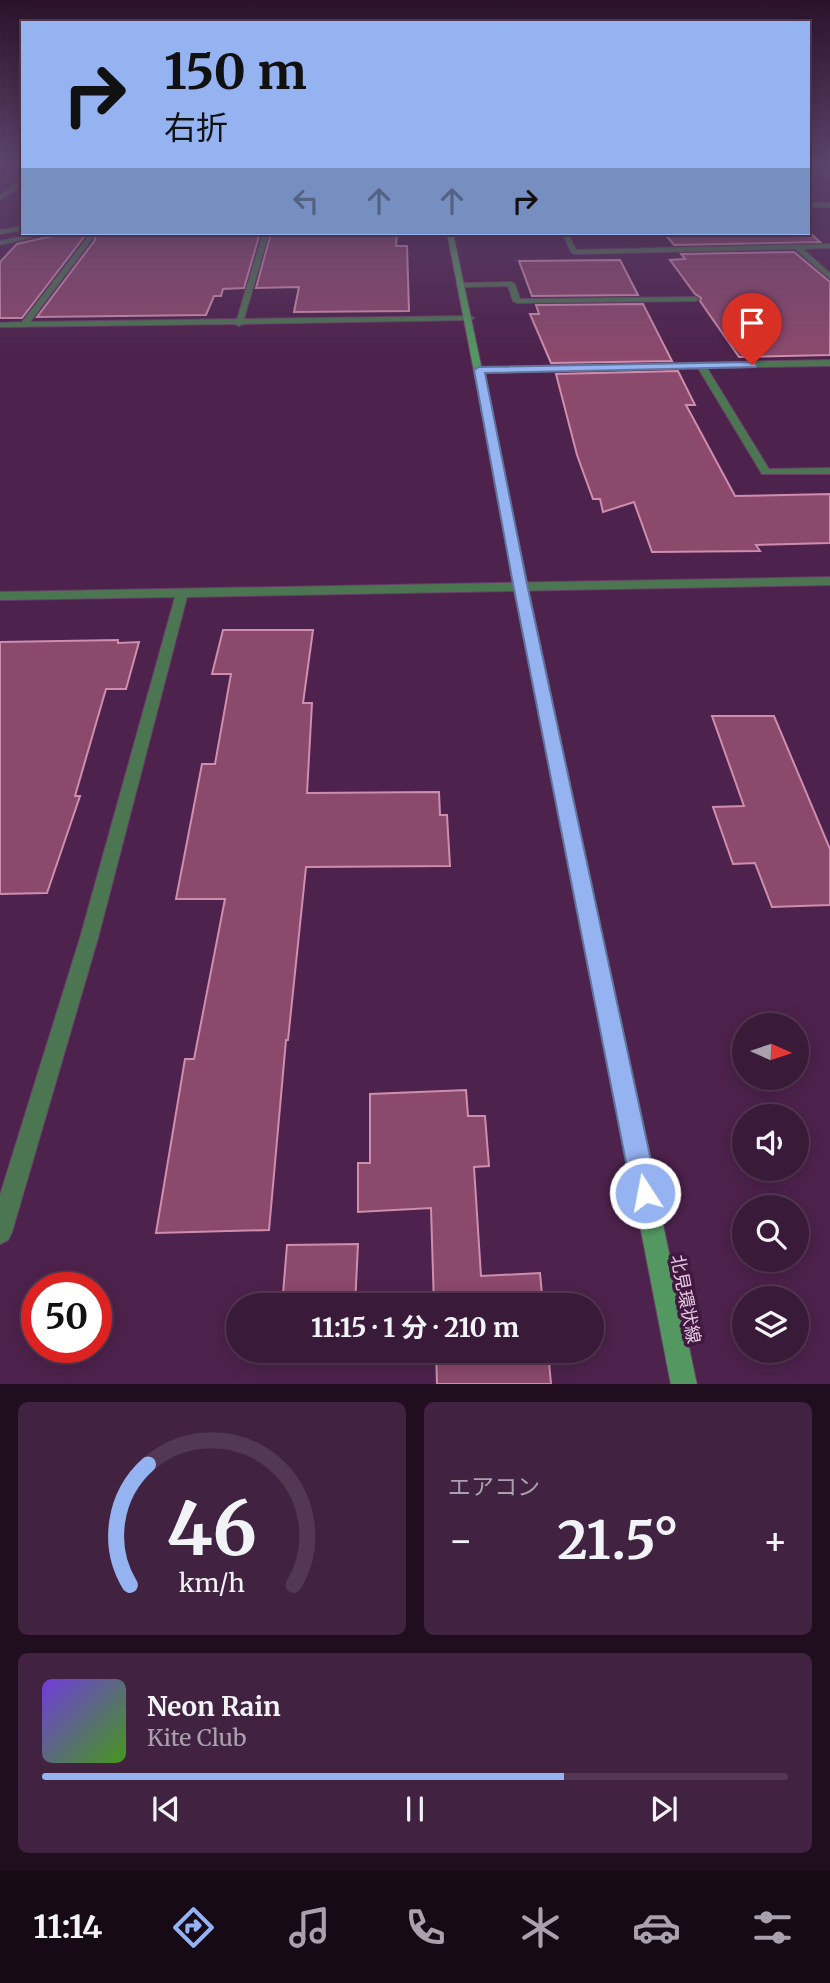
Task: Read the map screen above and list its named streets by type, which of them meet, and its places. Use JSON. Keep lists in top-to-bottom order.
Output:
{
  "streets": {
    "main road": ["北見環状線"]
  },
  "north": "right",
  "page": {
    "turn": ["150 m", "右折"],
    "limit": "50",
    "trip": "11:15 · 1 分 · 210 m",
    "tile": "エアコン",
    "heat": ["−", "21.5°", "+"],
    "song": ["Neon Rain", "Kite Club"],
    "tabs": "11:14",
    "gauge": ["46", "km/h"]
  }
}
